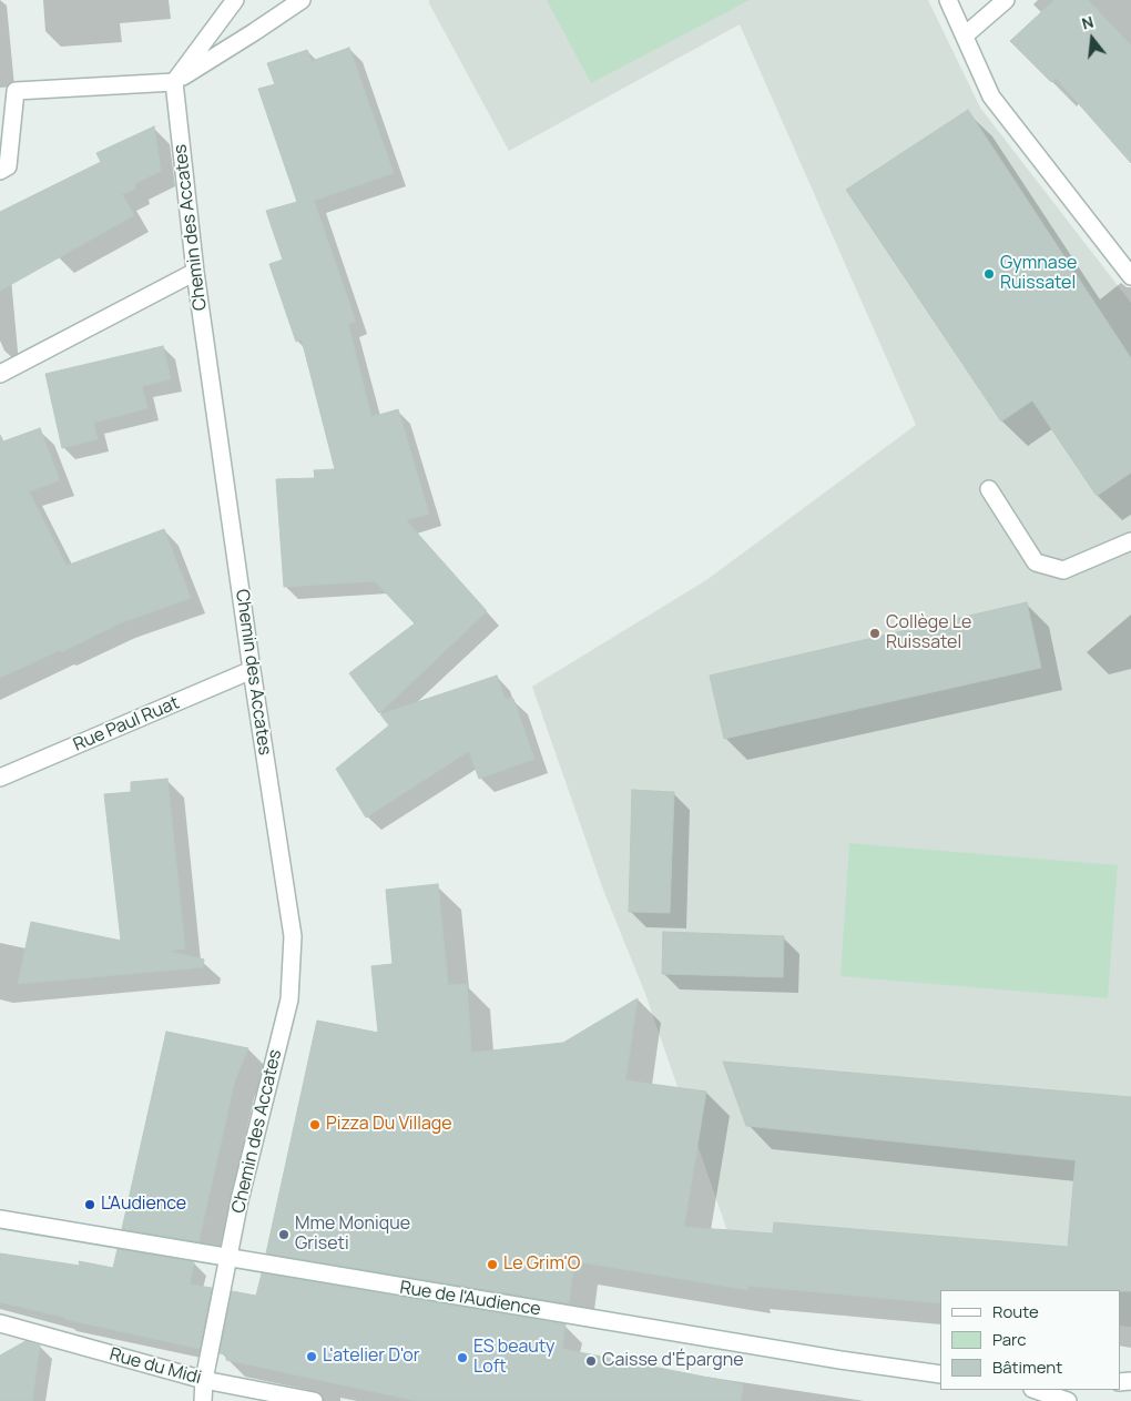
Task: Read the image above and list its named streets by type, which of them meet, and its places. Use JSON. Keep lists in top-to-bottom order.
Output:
{
  "streets": {
    "street": [
      "Chemin des Accates",
      "Rue Paul Ruat",
      "Rue de l'Audience",
      "Rue du Midi"
    ]
  },
  "crossings": [
    ["Chemin des Accates", "Rue Paul Ruat"],
    ["Chemin des Accates", "Rue de l'Audience"],
    ["Chemin des Accates", "Rue du Midi"]
  ],
  "places": [
    "Gymnase Ruissatel",
    "Collège Le Ruissatel",
    "Pizza Du Village",
    "L'Audience",
    "Mme Monique Griseti",
    "Le Grim'O",
    "L'atelier D'or",
    "ES beauty Loft",
    "Caisse d'Épargne"
  ],
  "legend": ["Route", "Parc", "Bâtiment"],
  "north": "top"
}
